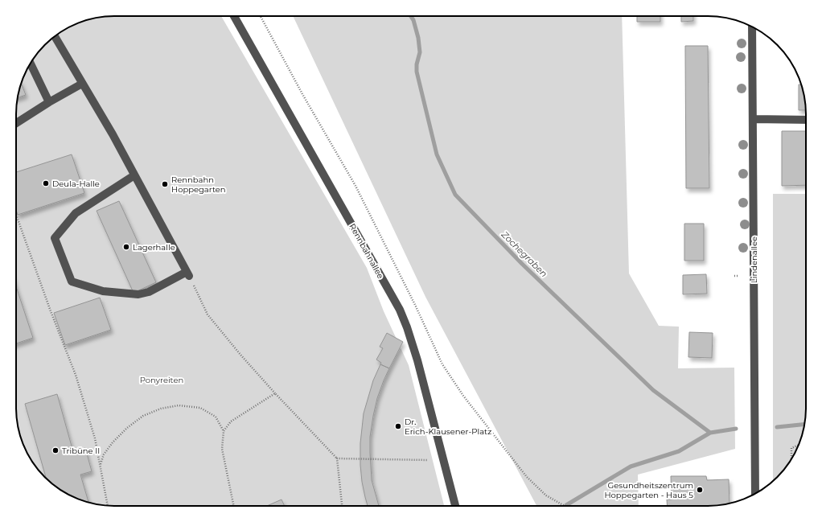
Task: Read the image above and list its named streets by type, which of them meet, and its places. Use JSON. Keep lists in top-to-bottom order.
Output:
{
  "streets": {
    "street": ["Rennbahnallee", "Lindenallee"]
  },
  "water": ["Zochegraben"],
  "parks": ["Ponyreiten"],
  "places": [
    "Deula-Halle",
    "Rennbahn Hoppegarten",
    "Lagerhalle",
    "Dr. Erich-Klausener-Platz",
    "Tribüne II",
    "Gesundheitszentrum Hoppegarten - Haus 5"
  ]
}
